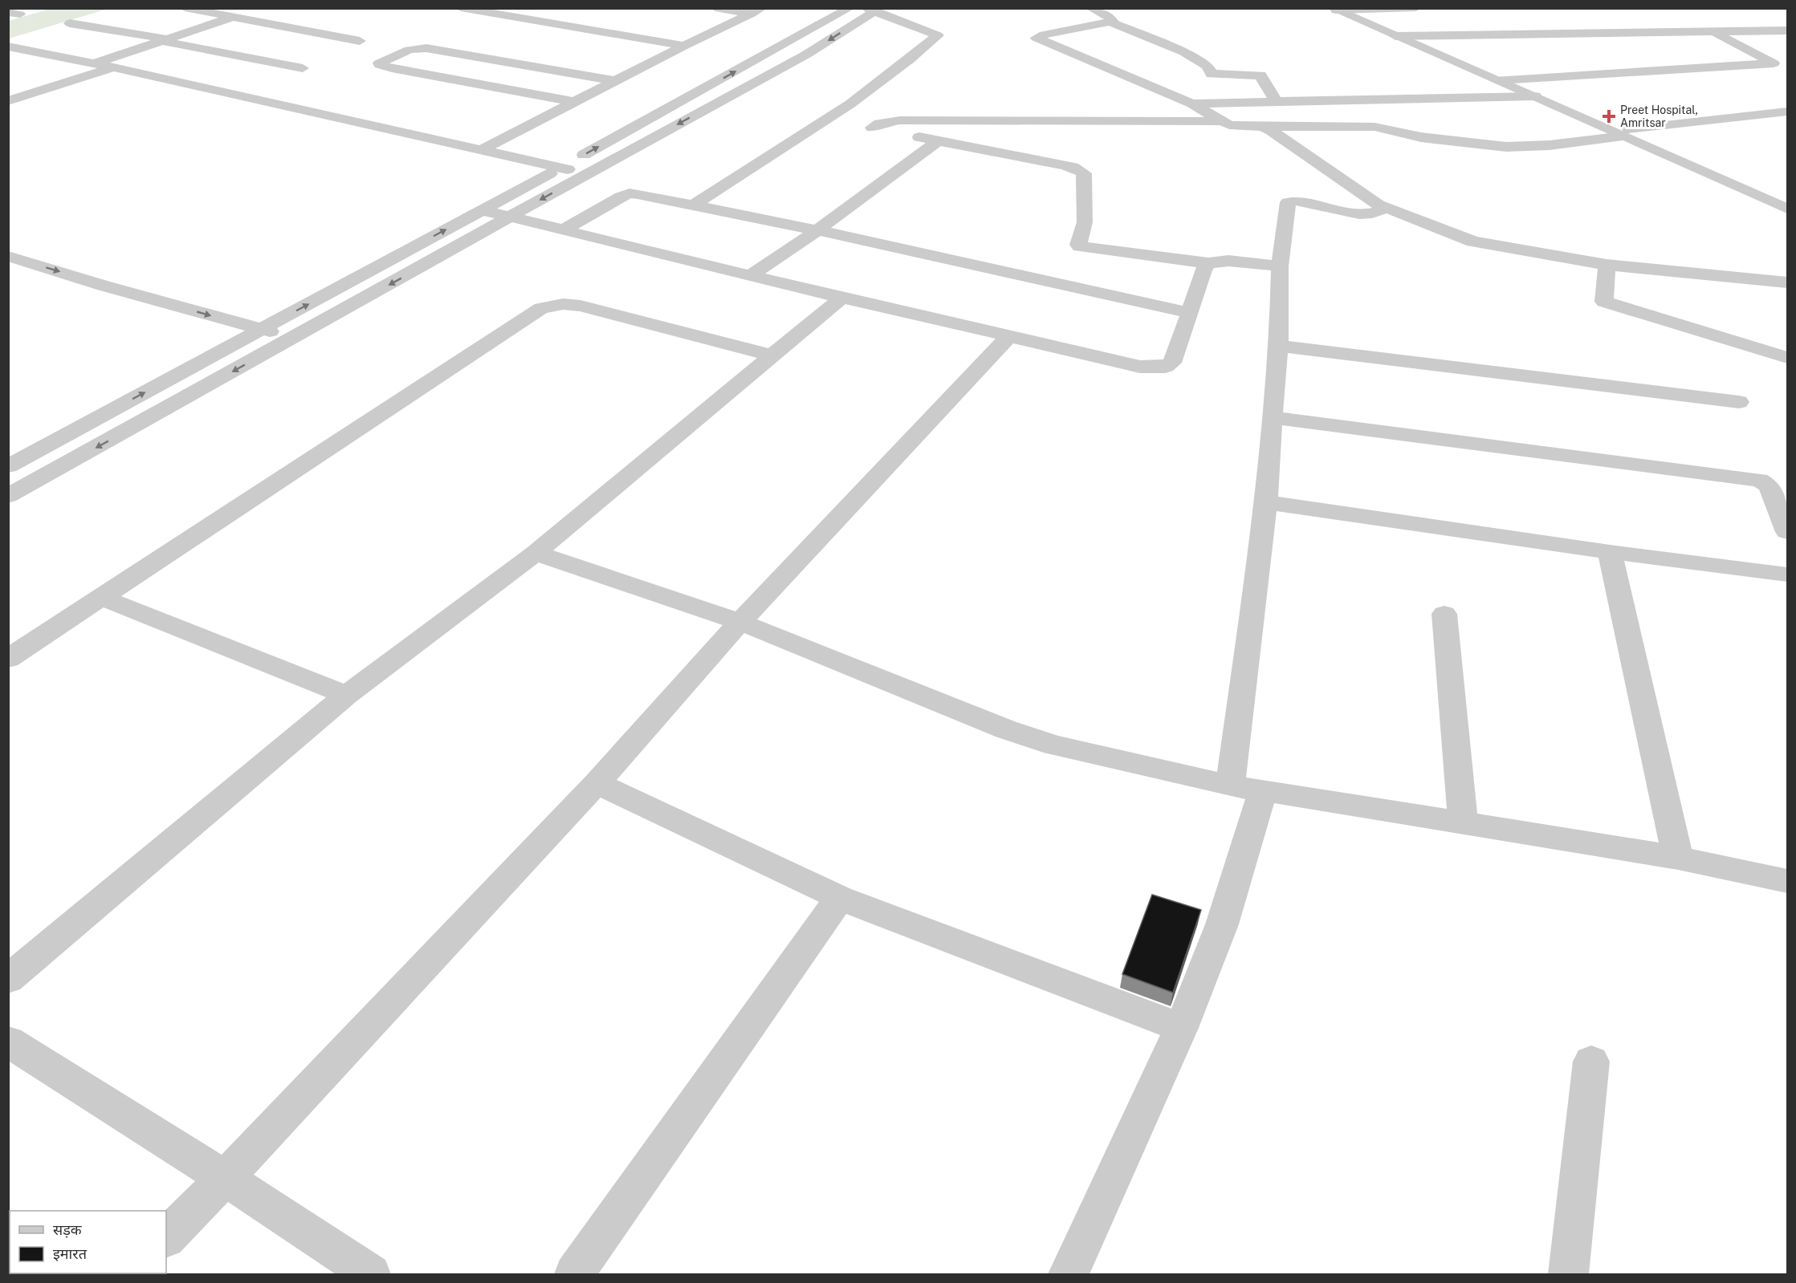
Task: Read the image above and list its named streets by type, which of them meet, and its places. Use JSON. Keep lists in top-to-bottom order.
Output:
{
  "places": {
    "health": ["Preet Hospital, Amritsar"]
  },
  "legend": ["सड़क", "इमारत"]
}
